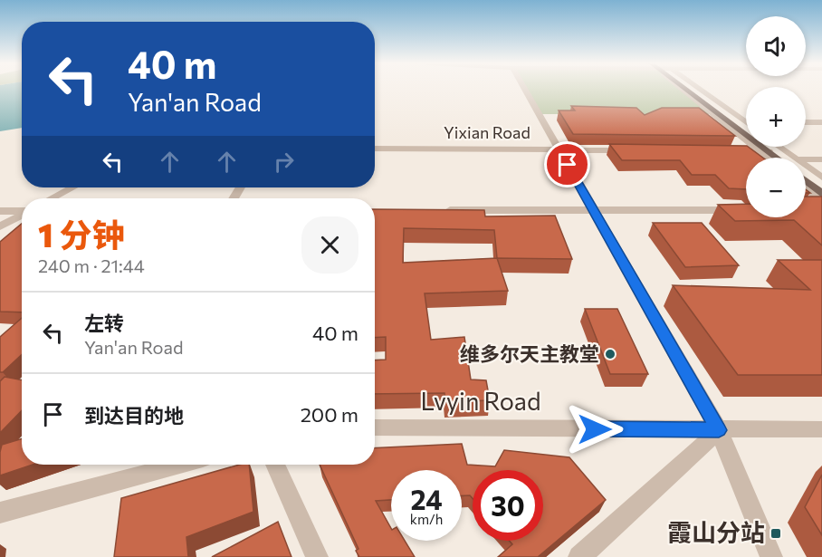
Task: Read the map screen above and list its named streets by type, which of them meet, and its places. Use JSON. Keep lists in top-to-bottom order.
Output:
{
  "streets": {
    "street": ["Yixian Road", "Lvyin Road"]
  },
  "places": {
    "other": ["维多尔天主教堂"],
    "transit": ["霞山分站"]
  },
  "page": {
    "map_buttons": ["+", "−"],
    "turn": ["40 m", "Yan'an Road"],
    "heading": ["1 分钟", "240 m · 21:44"],
    "list": [
      {
        "name": "左转",
        "note": "Yan'an Road",
        "value": "40 m"
      },
      {
        "name": "到达目的地",
        "value": "200 m"
      }
    ],
    "speed": "24 km/h",
    "limit": "30"
  }
}
